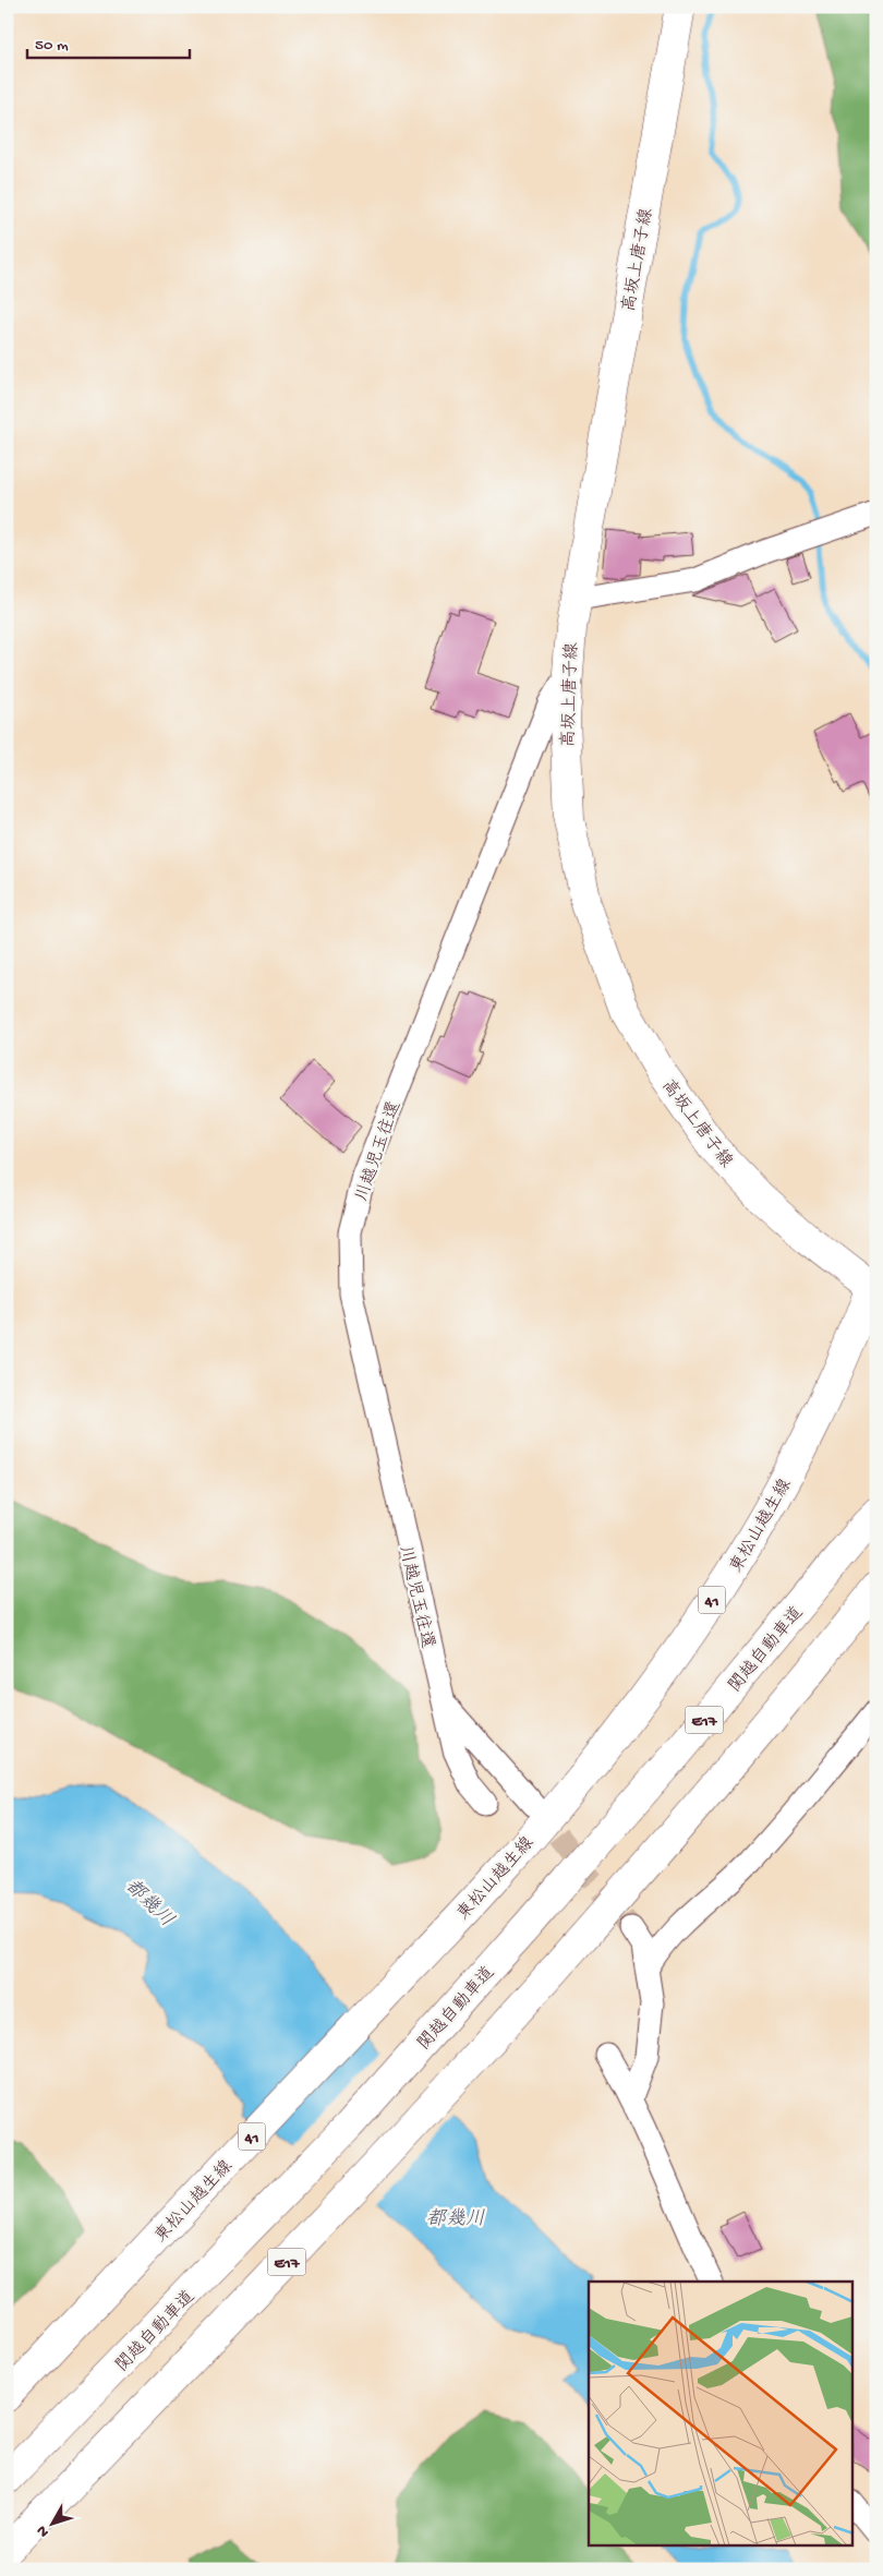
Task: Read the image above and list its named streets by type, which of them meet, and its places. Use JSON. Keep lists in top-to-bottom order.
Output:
{
  "streets": {
    "main road": [
      "高坂上唐子線",
      "東松山越生線",
      "41",
      "関越自動車道",
      "E17"
    ],
    "street": ["川越児玉往還"]
  },
  "crossings": [
    ["高坂上唐子線", "川越児玉往還"],
    ["高坂上唐子線", "東松山越生線"]
  ],
  "water": ["都幾川"],
  "scale_bar": "50 m",
  "north": "bottom left"
}
